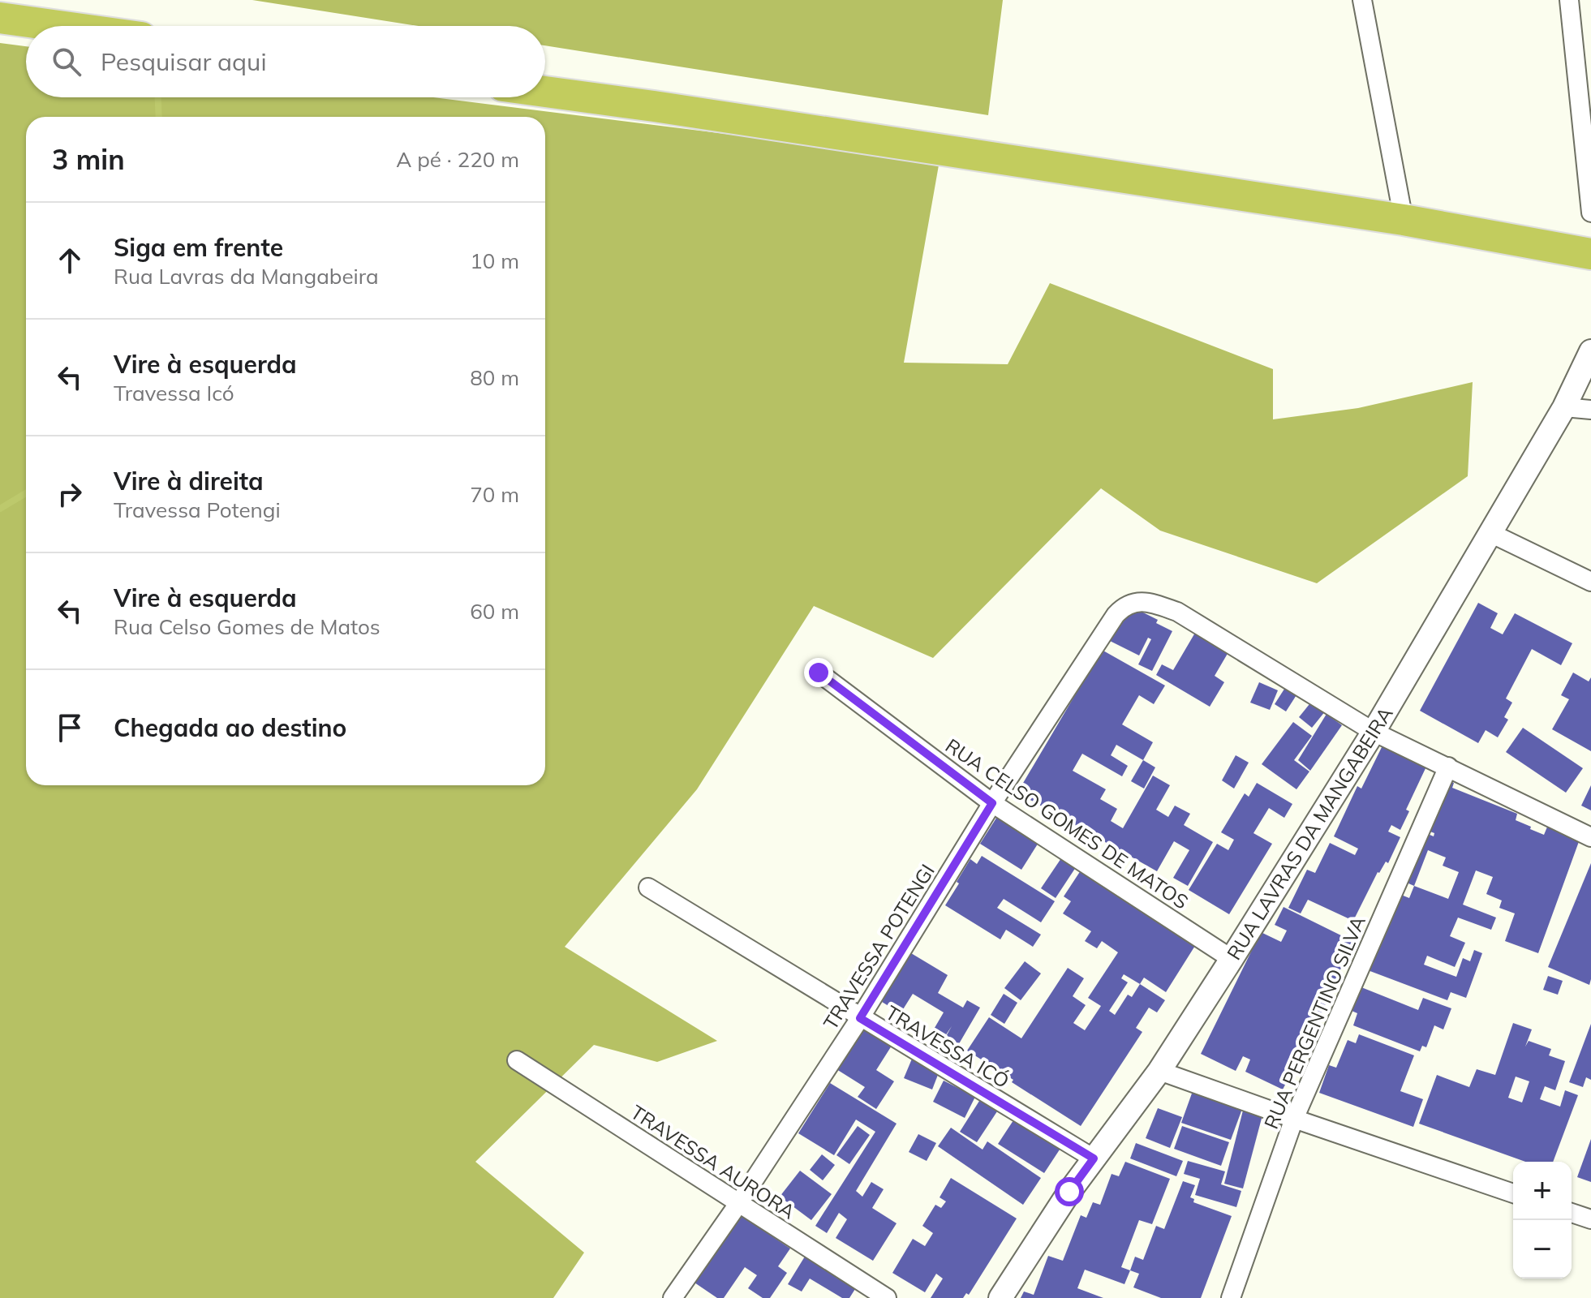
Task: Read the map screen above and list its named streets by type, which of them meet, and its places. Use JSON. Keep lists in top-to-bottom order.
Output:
{
  "streets": {
    "street": [
      "RUA CELSO GOMES DE MATOS",
      "RUA LAVRAS DA MANGABEIRA",
      "TRAVESSA POTENGI",
      "RUA PERGENTINO SILVA",
      "TRAVESSA ICÓ",
      "TRAVESSA AURORA"
    ]
  },
  "crossings": [
    ["RUA CELSO GOMES DE MATOS", "RUA LAVRAS DA MANGABEIRA"],
    ["RUA CELSO GOMES DE MATOS", "TRAVESSA POTENGI"],
    ["RUA LAVRAS DA MANGABEIRA", "TRAVESSA POTENGI"],
    ["RUA LAVRAS DA MANGABEIRA", "TRAVESSA ICÓ"],
    ["TRAVESSA POTENGI", "TRAVESSA ICÓ"],
    ["TRAVESSA POTENGI", "TRAVESSA AURORA"]
  ],
  "page": {
    "search": "Pesquisar aqui",
    "heading": ["3 min", "A pé · 220 m"],
    "list": [
      ["Siga em frente", "Rua Lavras da Mangabeira", "10 m"],
      ["Vire à esquerda", "Travessa Icó", "80 m"],
      ["Vire à direita", "Travessa Potengi", "70 m"],
      ["Vire à esquerda", "Rua Celso Gomes de Matos", "60 m"],
      "Chegada ao destino"
    ],
    "map_buttons": ["+", "−"]
  }
}
